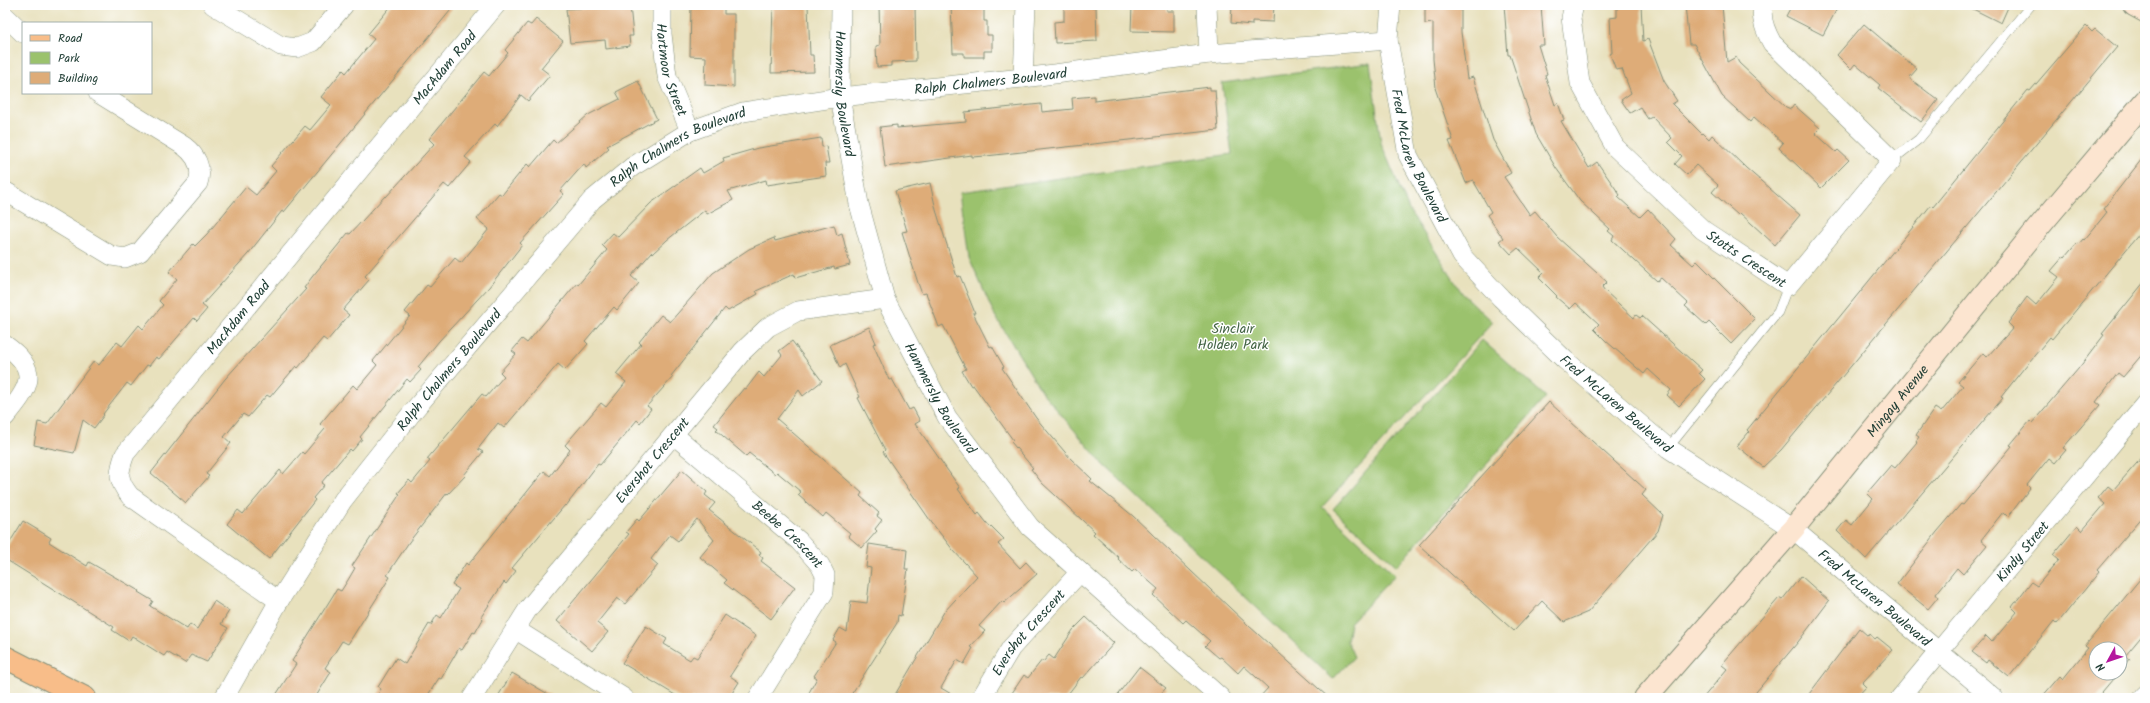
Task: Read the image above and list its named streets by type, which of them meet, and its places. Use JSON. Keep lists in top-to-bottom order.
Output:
{
  "streets": {
    "street": [
      "MacAdam Road",
      "Hartmoor Street",
      "Ralph Chalmers Boulevard",
      "Hammersly Boulevard",
      "Fred McLaren Boulevard",
      "Stotts Crescent",
      "Mingay Avenue",
      "Evershot Crescent",
      "Beebe Crescent",
      "Kindy Street"
    ]
  },
  "crossings": [
    ["MacAdam Road", "Ralph Chalmers Boulevard"],
    ["Hartmoor Street", "Ralph Chalmers Boulevard"],
    ["Ralph Chalmers Boulevard", "Hammersly Boulevard"],
    ["Ralph Chalmers Boulevard", "Fred McLaren Boulevard"],
    ["Hammersly Boulevard", "Evershot Crescent"],
    ["Fred McLaren Boulevard", "Mingay Avenue"],
    ["Fred McLaren Boulevard", "Kindy Street"],
    ["Evershot Crescent", "Beebe Crescent"]
  ],
  "parks": ["Sinclair Holden Park"],
  "legend": ["Road", "Park", "Building"],
  "north": "bottom left"
}
